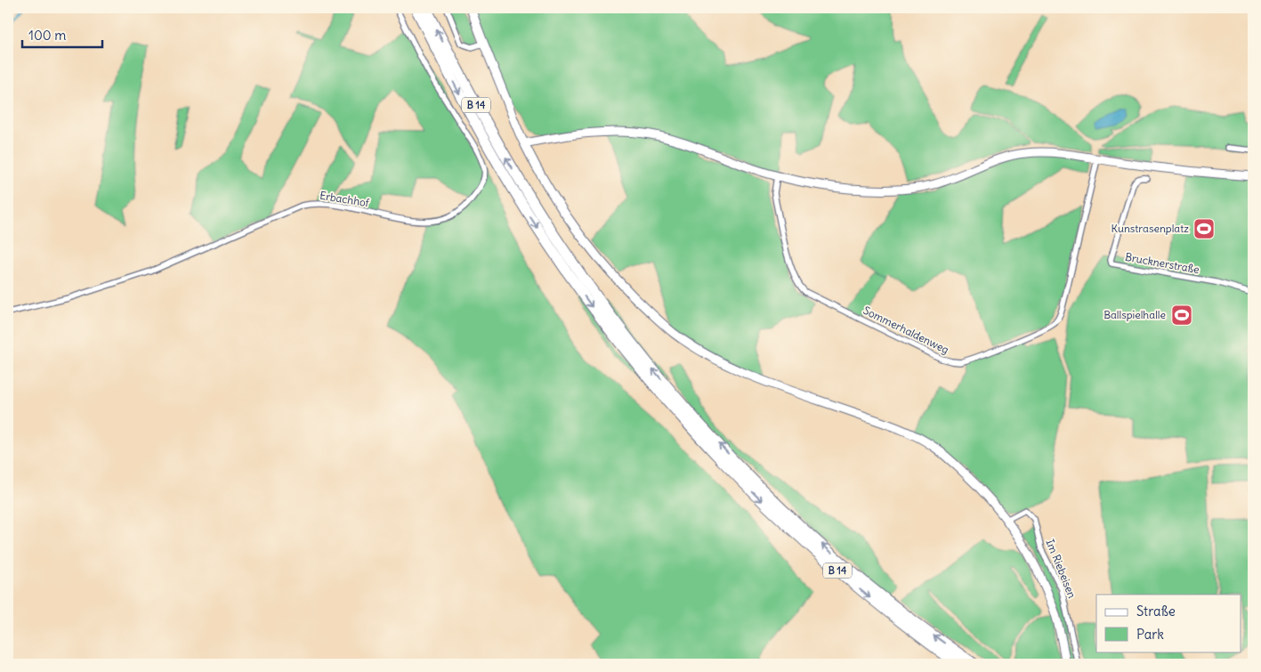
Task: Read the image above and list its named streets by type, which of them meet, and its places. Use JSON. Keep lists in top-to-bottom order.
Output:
{
  "streets": {
    "highway": ["B 14"],
    "street": [
      "Erbachhof",
      "Brucknerstraße",
      "Sommerhaldenweg",
      "Im Riebeisen"
    ]
  },
  "places": {
    "sports": ["Kunstrasenplatz", "Ballspielhalle"]
  },
  "legend": ["Straße", "Park"],
  "scale_bar": "100 m"
}
